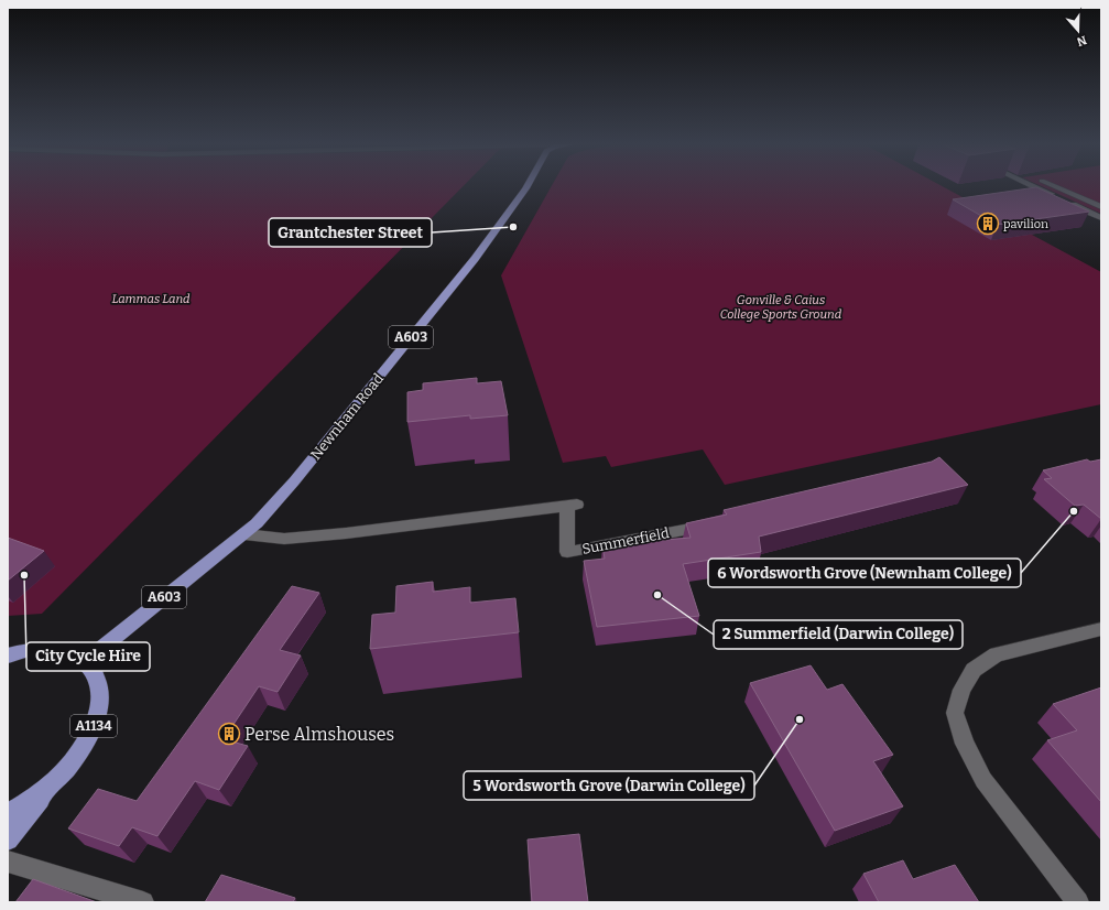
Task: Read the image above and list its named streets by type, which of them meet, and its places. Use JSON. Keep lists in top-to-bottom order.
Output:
{
  "streets": {
    "main road": ["A603", "Newnham Road", "A1134"],
    "street": ["Summerfield"]
  },
  "crossings": [
    ["Newnham Road", "Summerfield"],
    ["Newnham Road", "A1134"]
  ],
  "parks": ["Lammas Land", "Gonville & Caius College Sports Ground"],
  "places": {
    "building": ["pavilion", "Perse Almshouses"],
    "other": [
      "Grantchester Street",
      "6 Wordsworth Grove (Newnham College)",
      "City Cycle Hire",
      "2 Summerfield (Darwin College)",
      "5 Wordsworth Grove (Darwin College)"
    ]
  },
  "north": "bottom"
}
